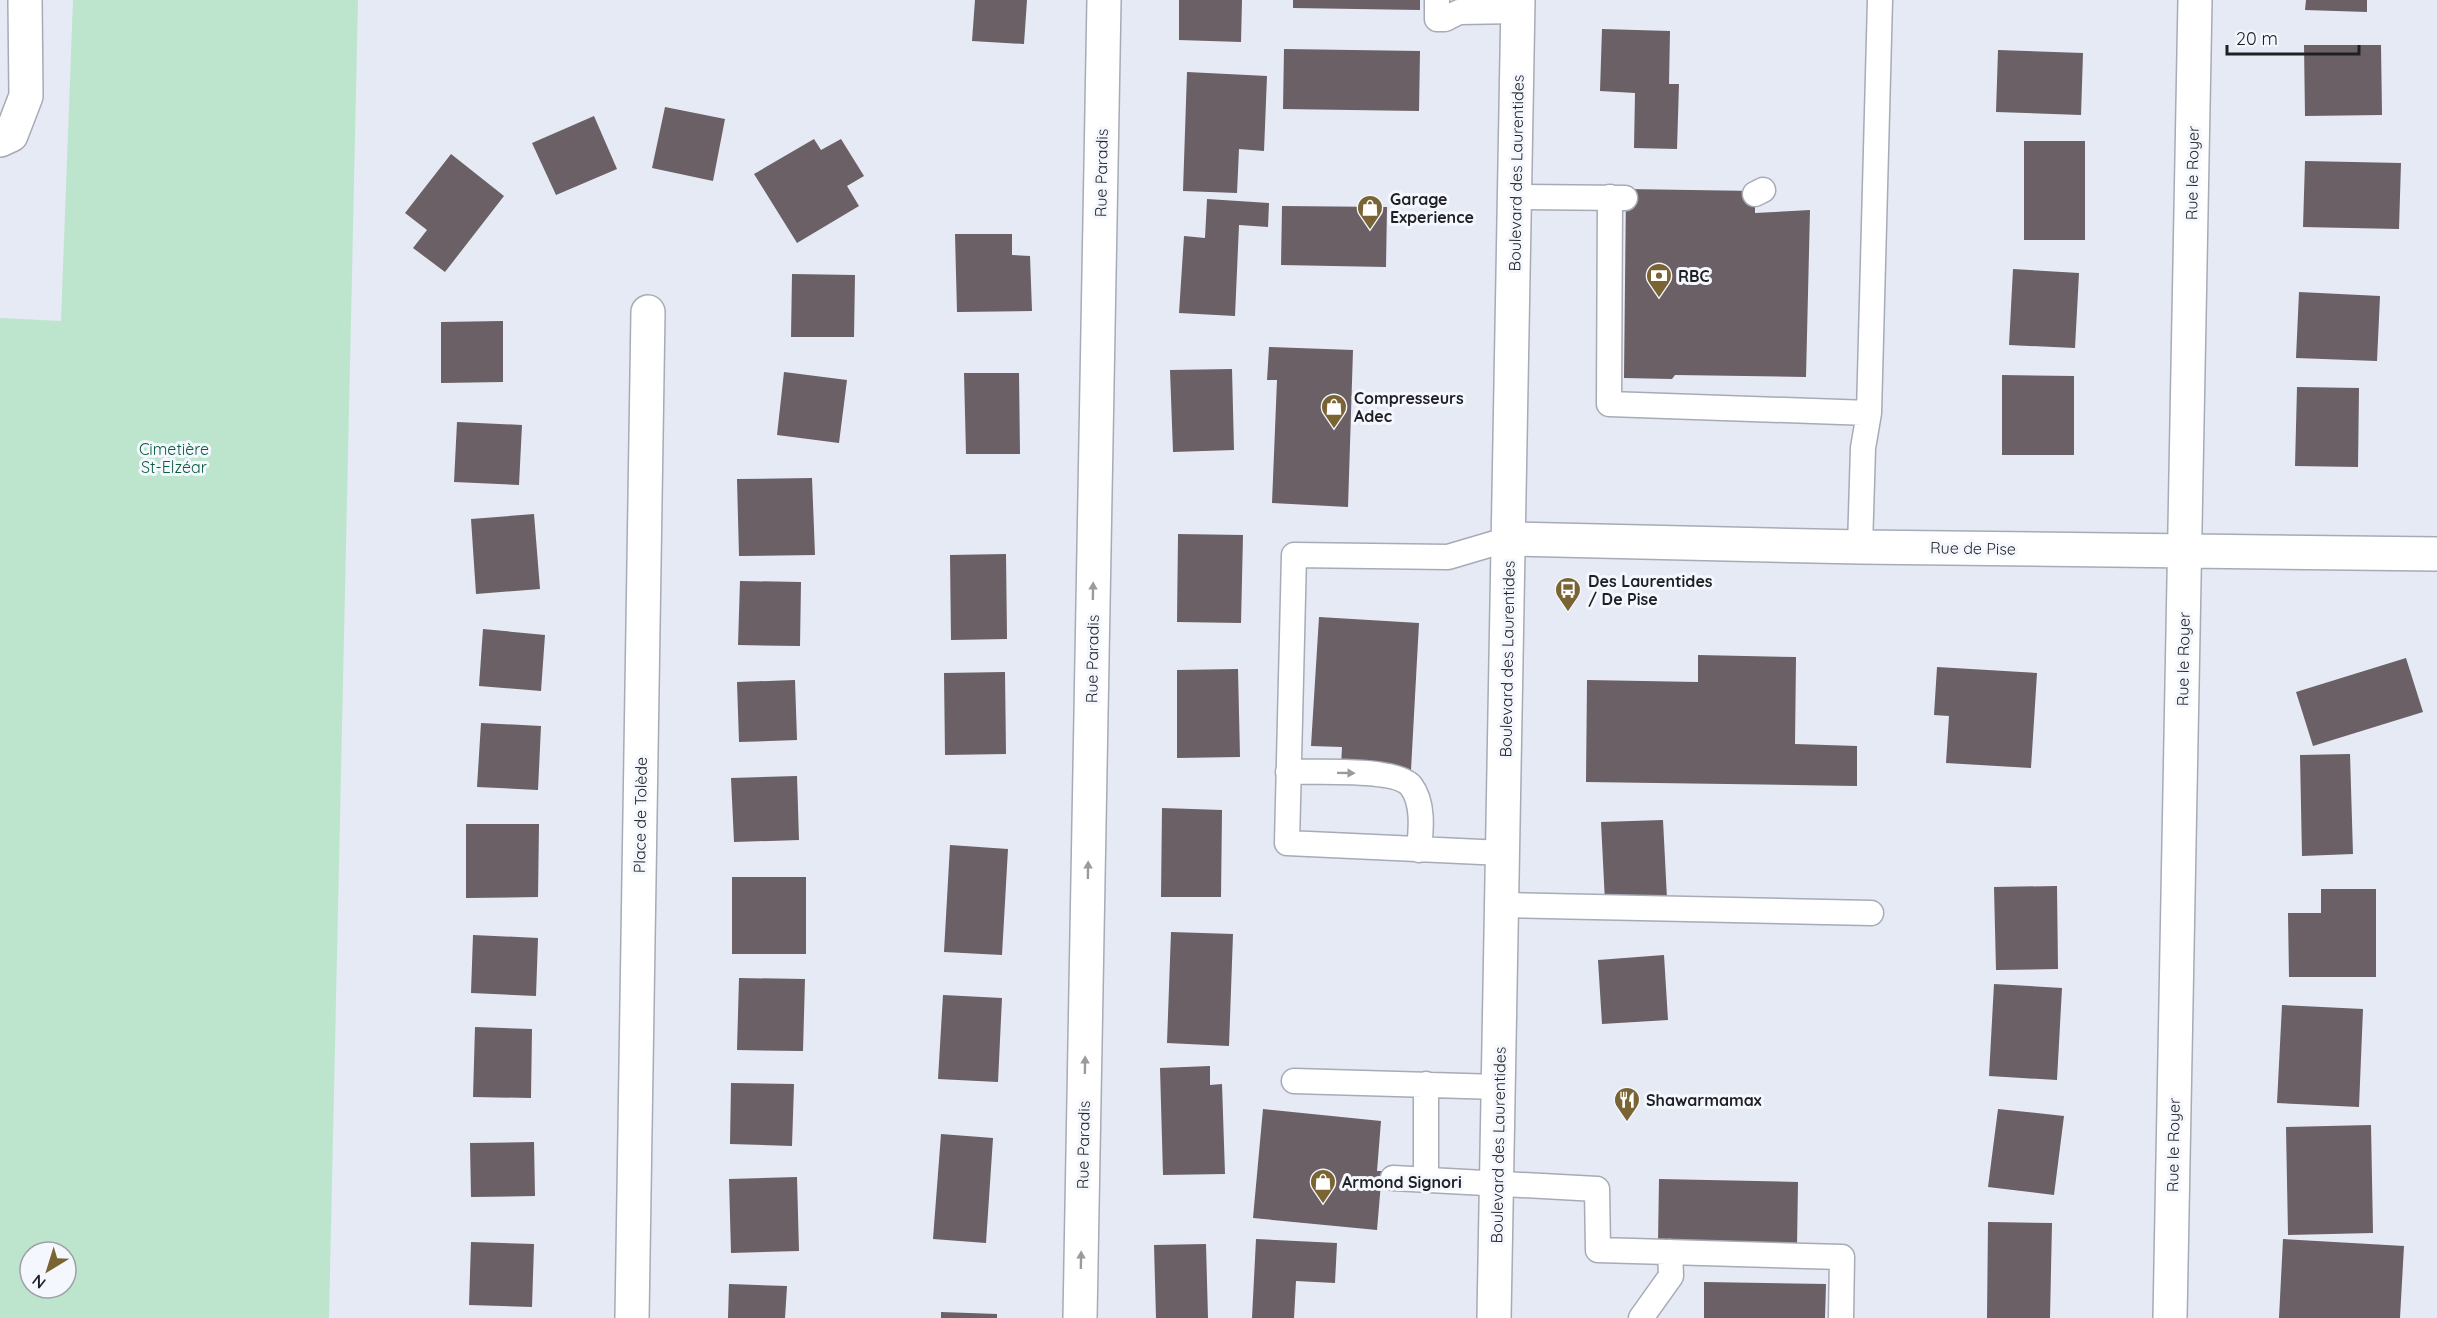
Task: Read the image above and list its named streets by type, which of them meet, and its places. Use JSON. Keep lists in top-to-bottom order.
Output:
{
  "streets": {
    "street": [
      "Rue Paradis",
      "Boulevard des Laurentides",
      "Rue le Royer",
      "Rue de Pise",
      "Place de Tolède"
    ]
  },
  "crossings": [
    ["Boulevard des Laurentides", "Rue de Pise"],
    ["Rue le Royer", "Rue de Pise"]
  ],
  "one_way": ["Rue Paradis"],
  "parks": ["Cimetière St-Elzéar"],
  "places": {
    "shop": ["Garage Experience", "Compresseurs Adec", "Armond Signori"],
    "bank": ["RBC"],
    "bus stop": ["Des Laurentides / De Pise"],
    "restaurant": ["Shawarmamax"]
  },
  "scale_bar": "20 m",
  "north": "bottom left"
}
